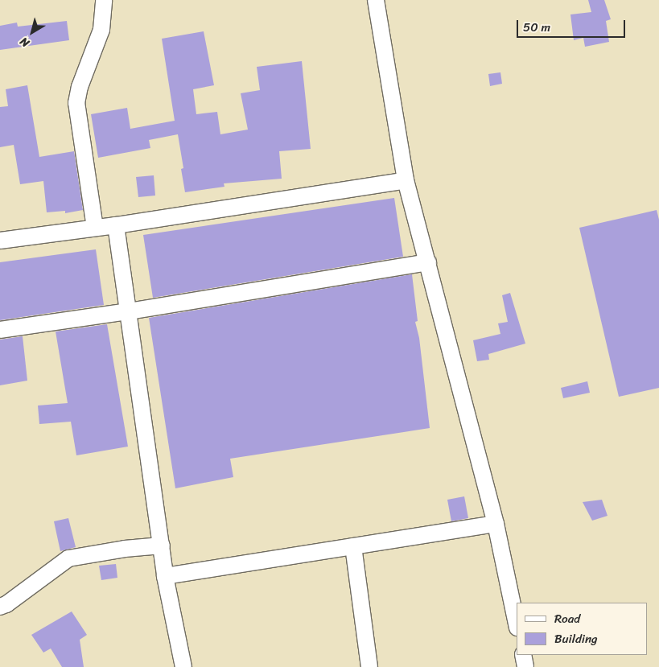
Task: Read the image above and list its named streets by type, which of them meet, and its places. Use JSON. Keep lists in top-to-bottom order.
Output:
{
  "legend": ["Road", "Building"],
  "scale_bar": "50 m",
  "north": "bottom left"
}
